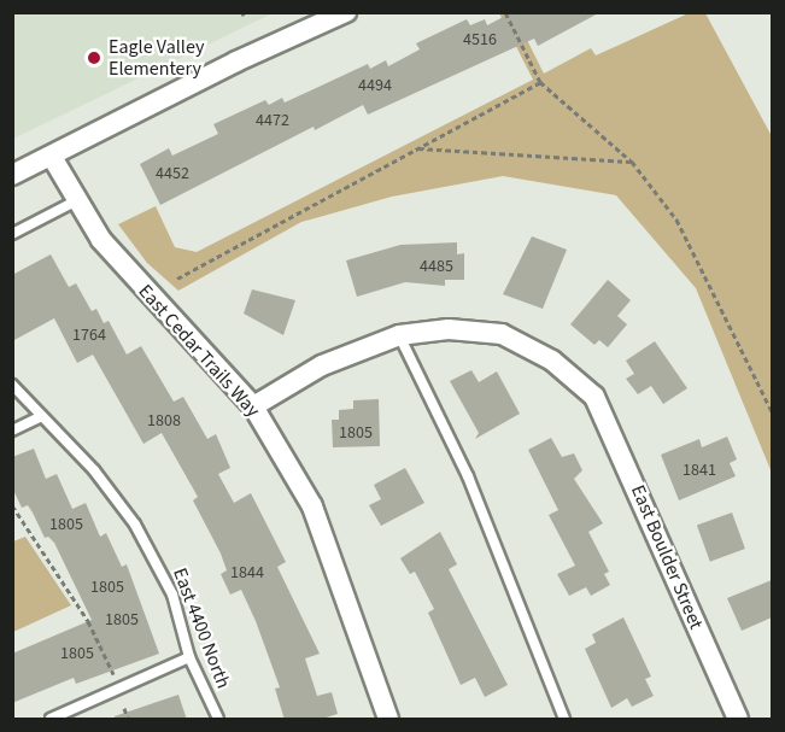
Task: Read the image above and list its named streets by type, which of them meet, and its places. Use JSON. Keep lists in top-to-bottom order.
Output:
{
  "streets": {
    "street": ["East Cedar Trails Way", "East Boulder Street"],
    "lane": ["East 4400 North"]
  },
  "places": ["Eagle Valley Elementery"],
  "house_numbers": [
    "4516",
    "4494",
    "4472",
    "4452",
    "4485",
    "1764",
    "1808",
    "1805",
    "1841",
    "1805",
    "1844",
    "1805",
    "1805",
    "1805"
  ]
}
